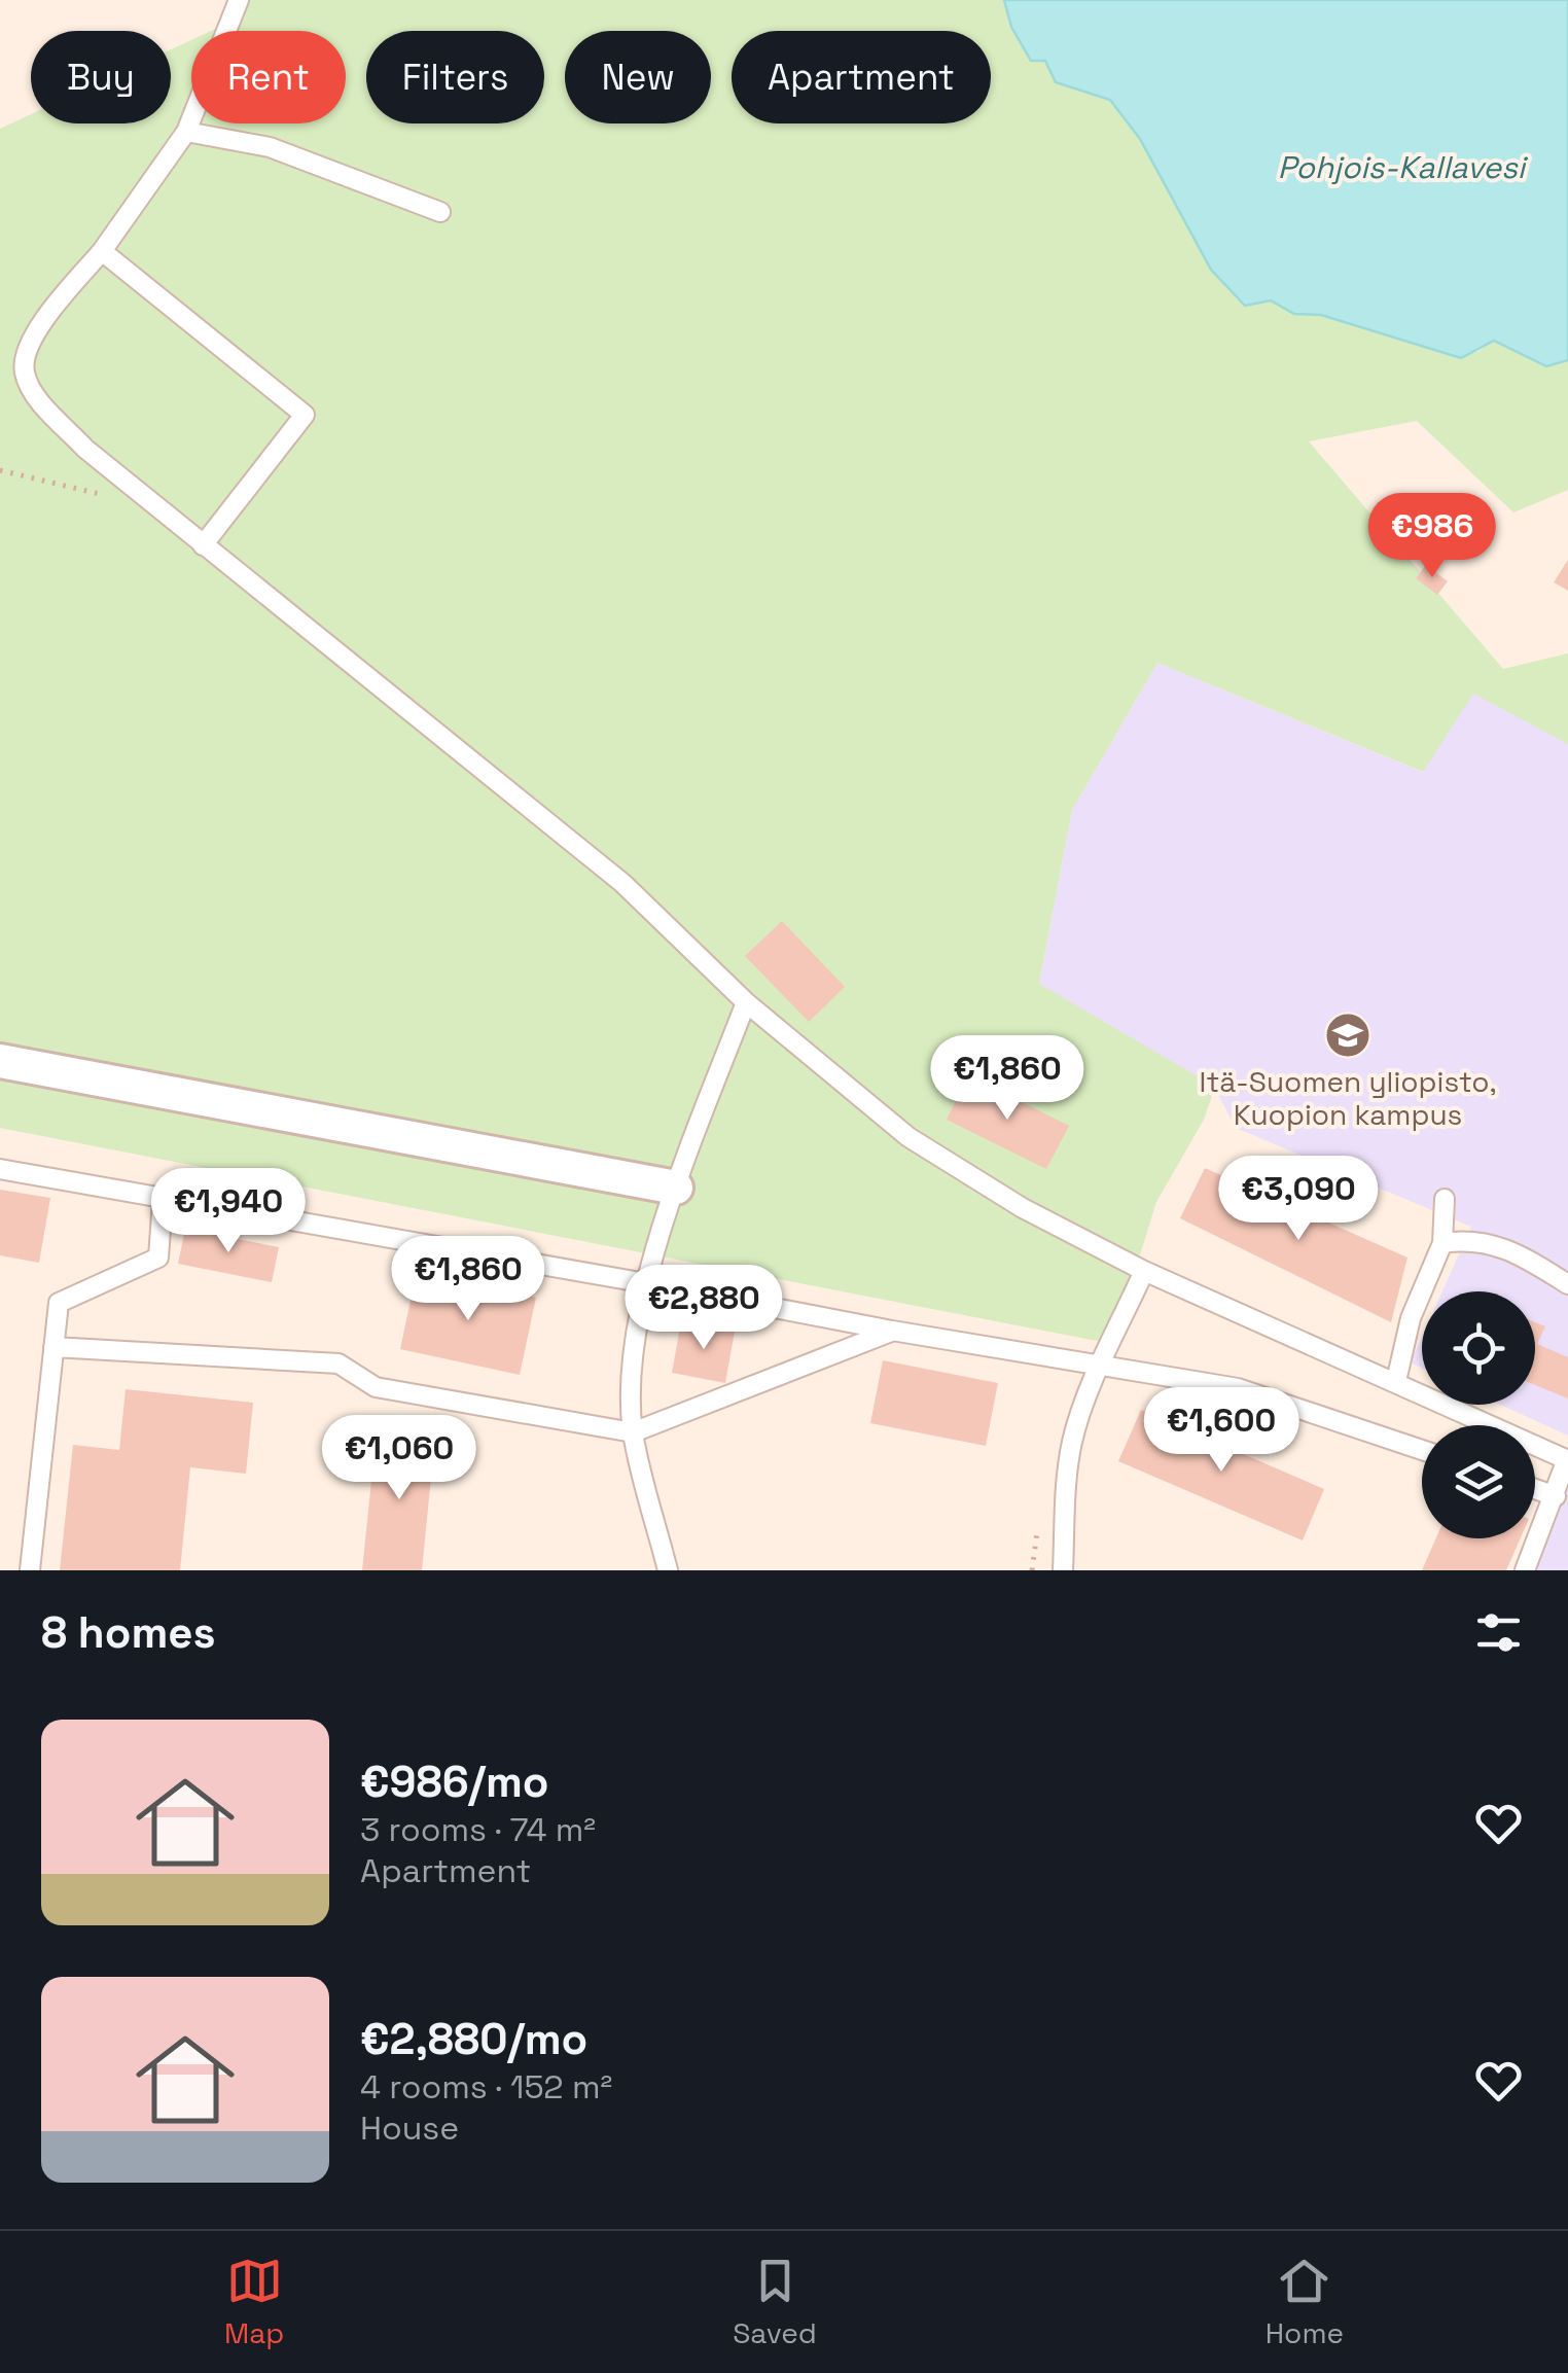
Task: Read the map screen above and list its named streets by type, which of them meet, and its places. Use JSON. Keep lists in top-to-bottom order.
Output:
{
  "water": ["Pohjois-Kallavesi"],
  "places": {
    "school or university": ["Itä-Suomen yliopisto, Kuopion kampus"]
  },
  "page": {
    "chip": [
      "Buy",
      "Rent",
      "Filters",
      "New",
      "Apartment"
    ],
    "price": [
      "€986",
      "€1,860",
      "€3,090",
      "€1,940",
      "€1,860",
      "€2,880",
      "€1,600",
      "€1,060"
    ],
    "heading": "8 homes",
    "list": [
      {
        "name": "€986/mo",
        "note": "3 rooms · 74 m² · Apartment"
      },
      {
        "name": "€2,880/mo",
        "note": "4 rooms · 152 m² · House"
      }
    ],
    "tabs": ["Map", "Saved", "Home"]
  }
}
